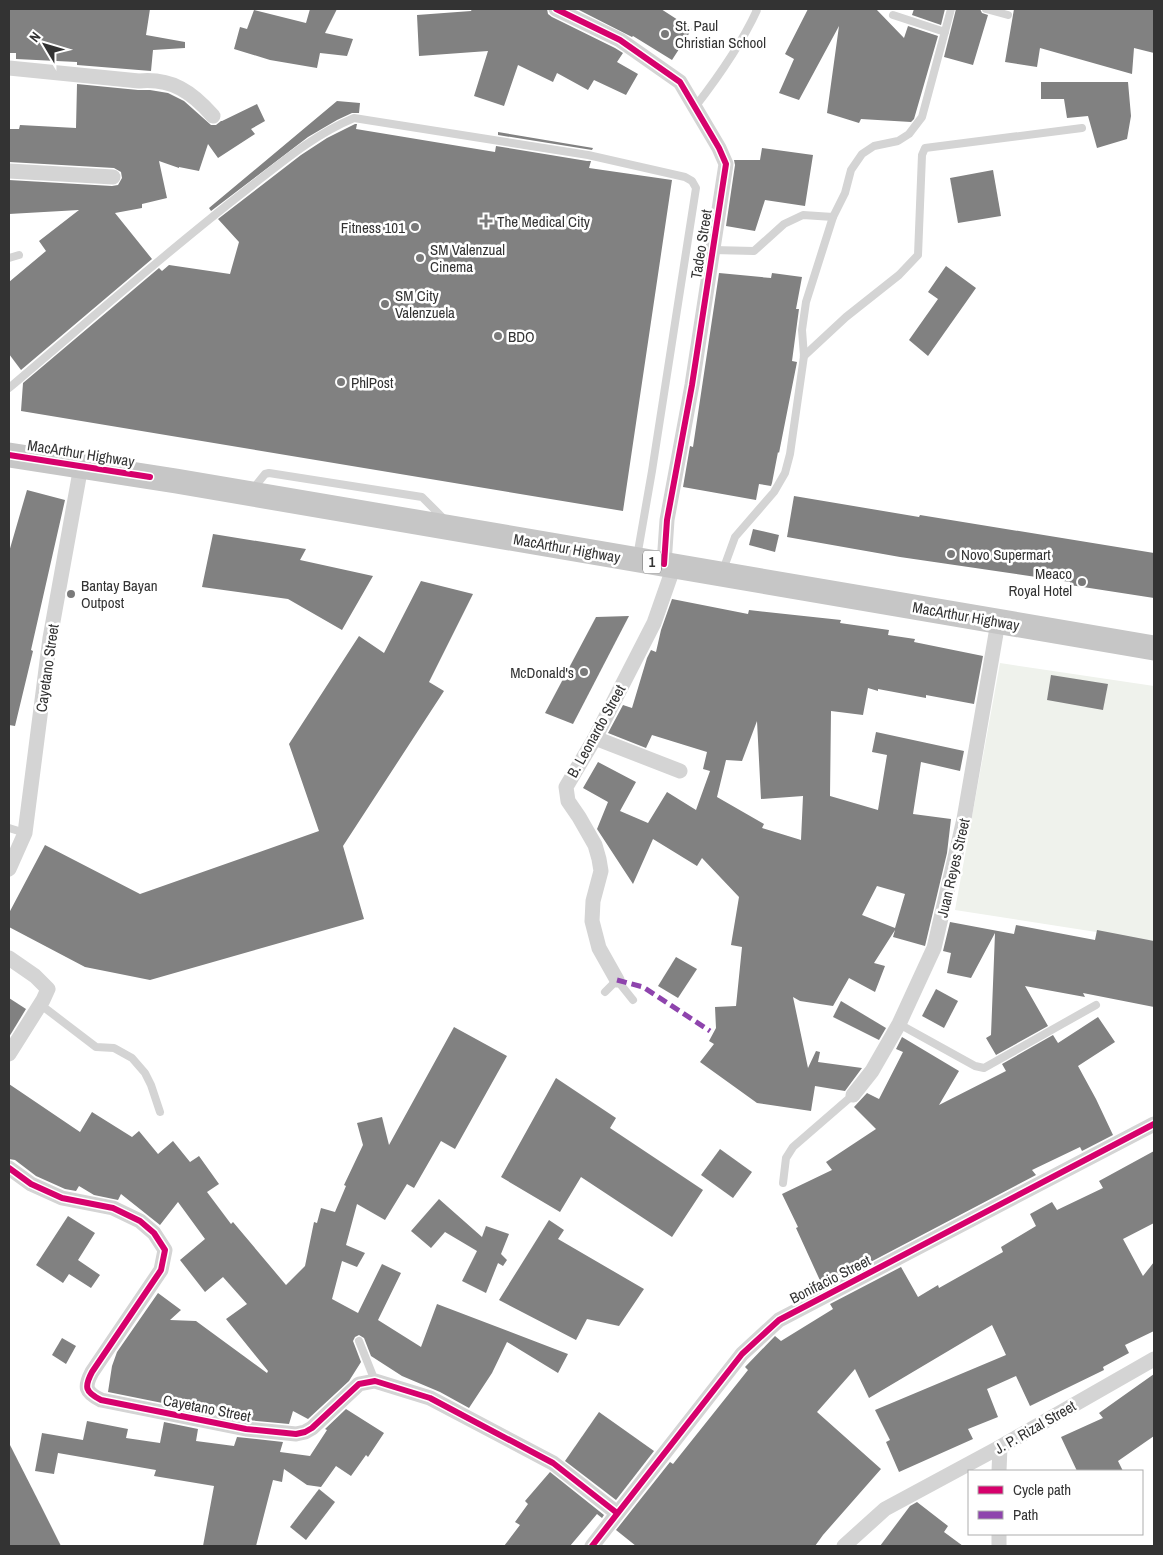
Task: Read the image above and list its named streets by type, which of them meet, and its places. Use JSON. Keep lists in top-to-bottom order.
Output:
{
  "streets": {
    "highway": ["MacArthur Highway", "1"],
    "street": [
      "Tadeo Street",
      "Cayetano Street",
      "B. Leonardo Street",
      "Juan Reyes Street",
      "Bonifacio Street",
      "J. P. Rizal Street"
    ]
  },
  "crossings": [
    ["Tadeo Street", "MacArthur Highway"],
    ["Tadeo Street", "B. Leonardo Street"],
    ["MacArthur Highway", "Cayetano Street"],
    ["MacArthur Highway", "B. Leonardo Street"],
    ["MacArthur Highway", "Juan Reyes Street"]
  ],
  "places": {
    "other": [
      "St. Paul Christian School",
      "Fitness 101",
      "SM Valenzual Cinema",
      "SM City Valenzuela",
      "BDO",
      "PhlPost",
      "Novo Supermart",
      "Meaco Royal Hotel",
      "Bantay Bayan Outpost",
      "McDonald's"
    ],
    "health": ["The Medical City"]
  },
  "legend": ["Cycle path", "Path"],
  "north": "top left"
}
